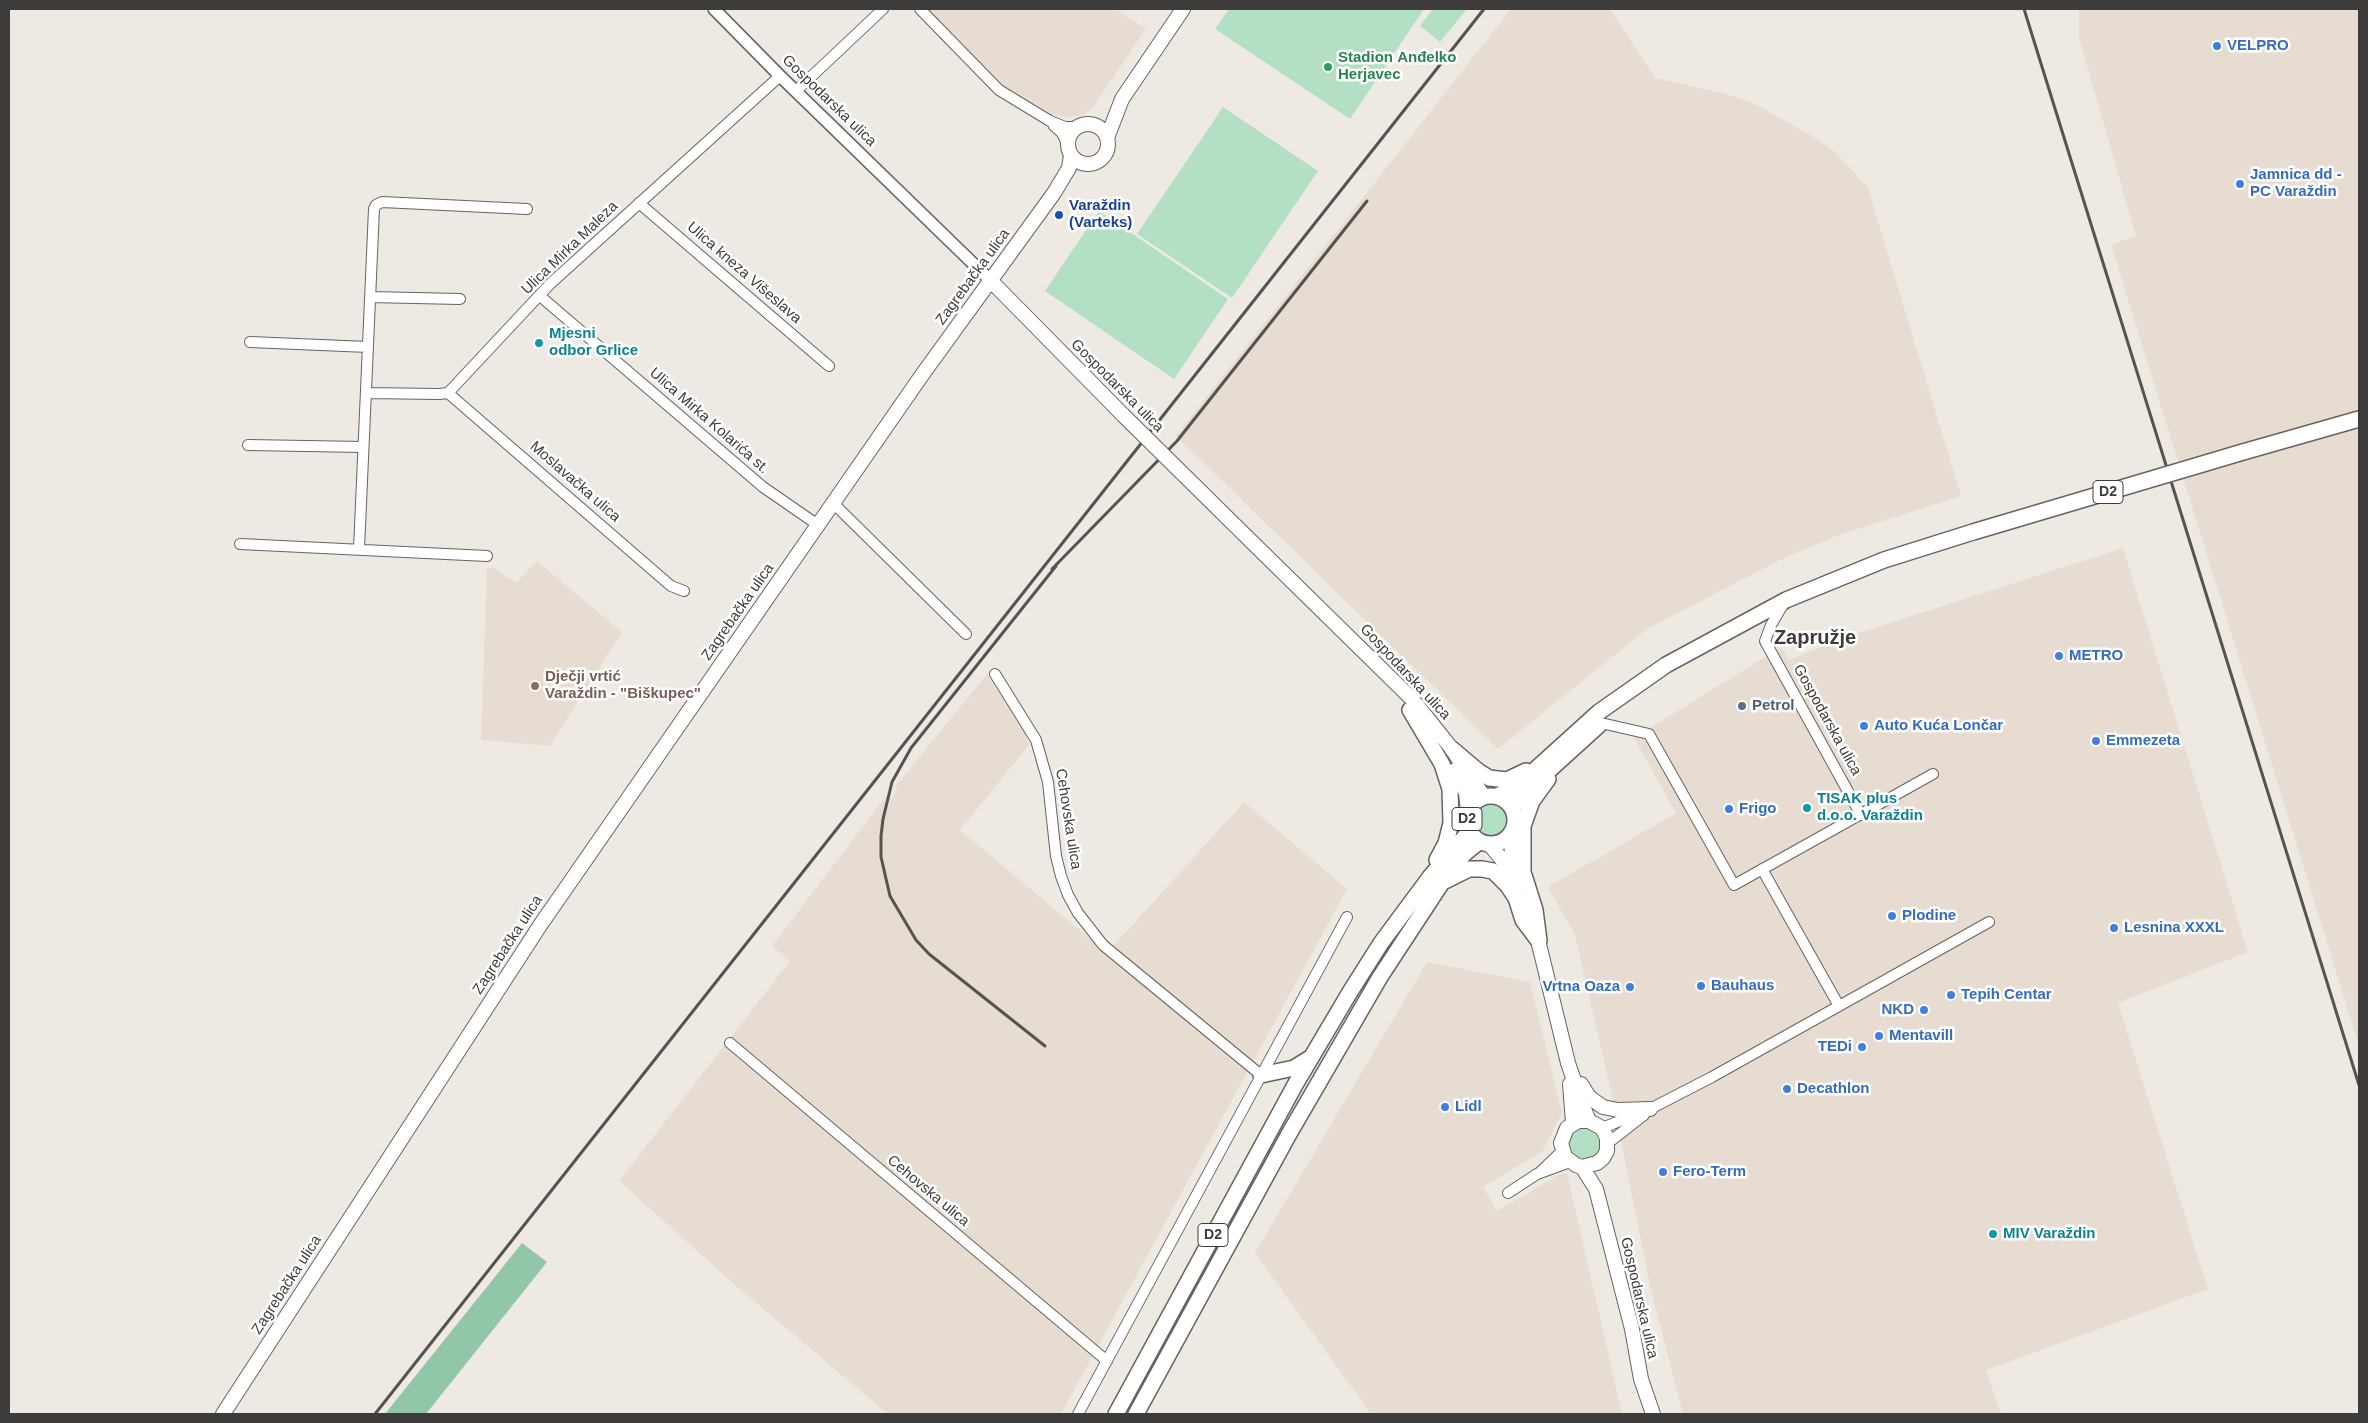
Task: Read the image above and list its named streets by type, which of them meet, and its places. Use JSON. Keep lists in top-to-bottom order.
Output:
{
  "streets": {
    "main road": ["Gospodarska ulica", "Zagrebačka ulica", "D2"],
    "street": [
      "Ulica Mirka Maleza",
      "Ulica kneza Višeslava",
      "Ulica Mirka Kolarića st.",
      "Moslavačka ulica",
      "Cehovska ulica"
    ]
  },
  "crossings": [
    ["Gospodarska ulica", "Ulica Mirka Maleza"],
    ["Gospodarska ulica", "Zagrebačka ulica"],
    ["Gospodarska ulica", "D2"],
    ["Ulica Mirka Maleza", "Ulica kneza Višeslava"],
    ["Ulica Mirka Maleza", "Ulica Mirka Kolarića st."],
    ["Ulica Mirka Maleza", "Moslavačka ulica"],
    ["Zagrebačka ulica", "Ulica Mirka Kolarića st."]
  ],
  "districts": ["Zapružje"],
  "places": [
    "VELPRO",
    "Stadion Anđelko Herjavec",
    "Jamnica dd - PC Varaždin",
    "Varaždin (Varteks)",
    "Mjesni odbor Grlice",
    "METRO",
    "Dječji vrtić Varaždin - \"Biškupec\"",
    "Petrol",
    "Auto Kuća Lončar",
    "Emmezeta",
    "TISAK plus d.o.o. Varaždin",
    "Frigo",
    "Plodine",
    "Lesnina XXXL",
    "Bauhaus",
    "Vrtna Oaza",
    "Tepih Centar",
    "NKD",
    "Mentavill",
    "TEDi",
    "Decathlon",
    "Lidl",
    "Fero-Term",
    "MIV Varaždin"
  ]
}
